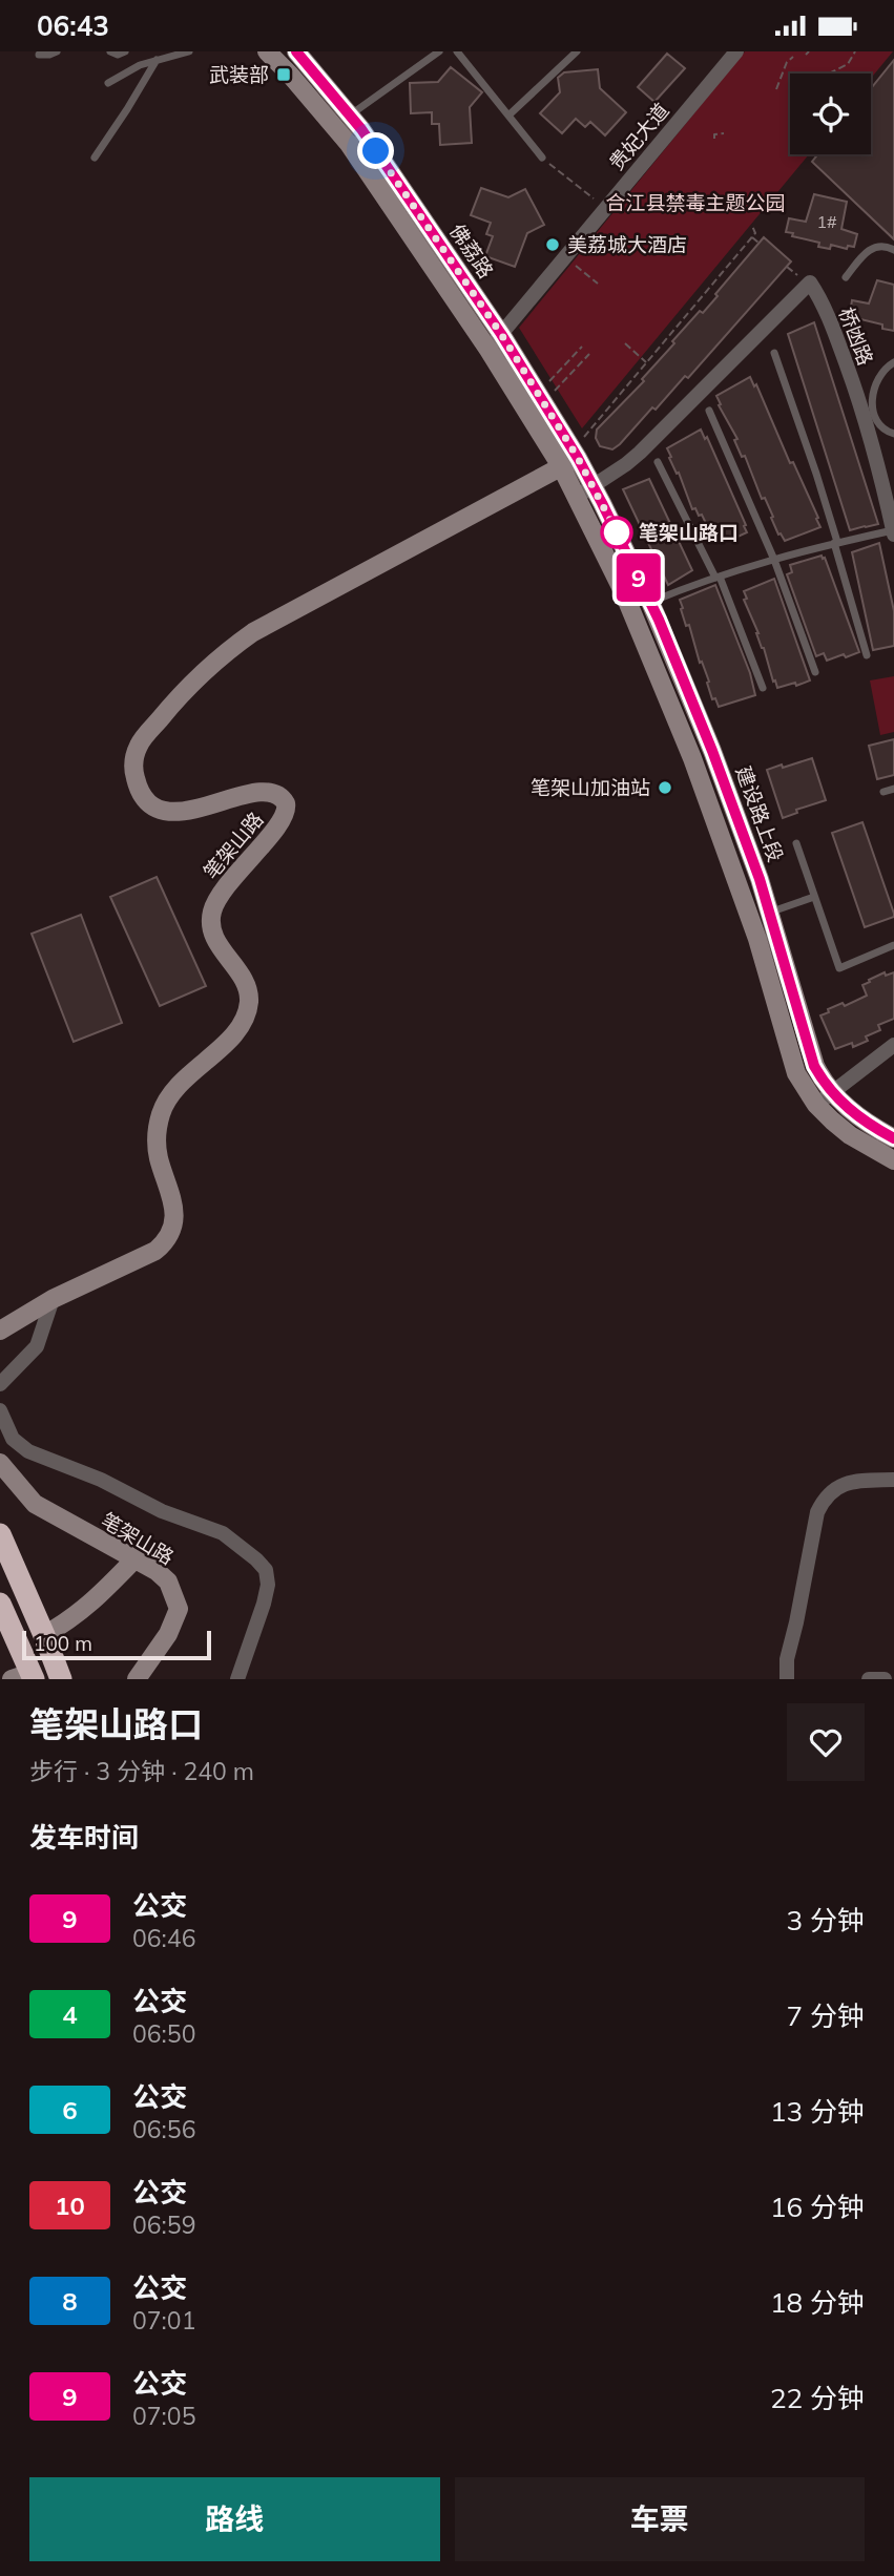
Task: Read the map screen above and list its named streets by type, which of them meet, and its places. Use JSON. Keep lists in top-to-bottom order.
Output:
{
  "streets": {
    "main road": ["佛荔路", "建设路上段", "笔架山路"],
    "street": ["贵妃大道", "桥凼路"]
  },
  "crossings": [
    ["贵妃大道", "佛荔路"],
    ["佛荔路", "桥凼路"],
    ["佛荔路", "建设路上段"],
    ["佛荔路", "笔架山路"],
    ["桥凼路", "建设路上段"]
  ],
  "parks": ["合江县禁毒主题公园"],
  "places": {
    "transit": ["武装部"],
    "other": ["美荔城大酒店", "笔架山路口", "笔架山加油站"]
  },
  "lines": ["bus line 9"],
  "house_numbers": ["1#"],
  "scale_bar": "100 m",
  "page": {
    "status": "06:43",
    "on_map": "9",
    "scale": "100 m",
    "heading": [
      ["笔架山路口", "步行 · 3 分钟 · 240 m"],
      "发车时间"
    ],
    "list": [
      {
        "mark": "9",
        "name": "公交",
        "note": "06:46",
        "value": "3 分钟"
      },
      {
        "mark": "4",
        "name": "公交",
        "note": "06:50",
        "value": "7 分钟"
      },
      {
        "mark": "6",
        "name": "公交",
        "note": "06:56",
        "value": "13 分钟"
      },
      {
        "mark": "10",
        "name": "公交",
        "note": "06:59",
        "value": "16 分钟"
      },
      {
        "mark": "8",
        "name": "公交",
        "note": "07:01",
        "value": "18 分钟"
      },
      {
        "mark": "9",
        "name": "公交",
        "note": "07:05",
        "value": "22 分钟"
      }
    ],
    "buttons": ["路线", "车票"]
  }
}
